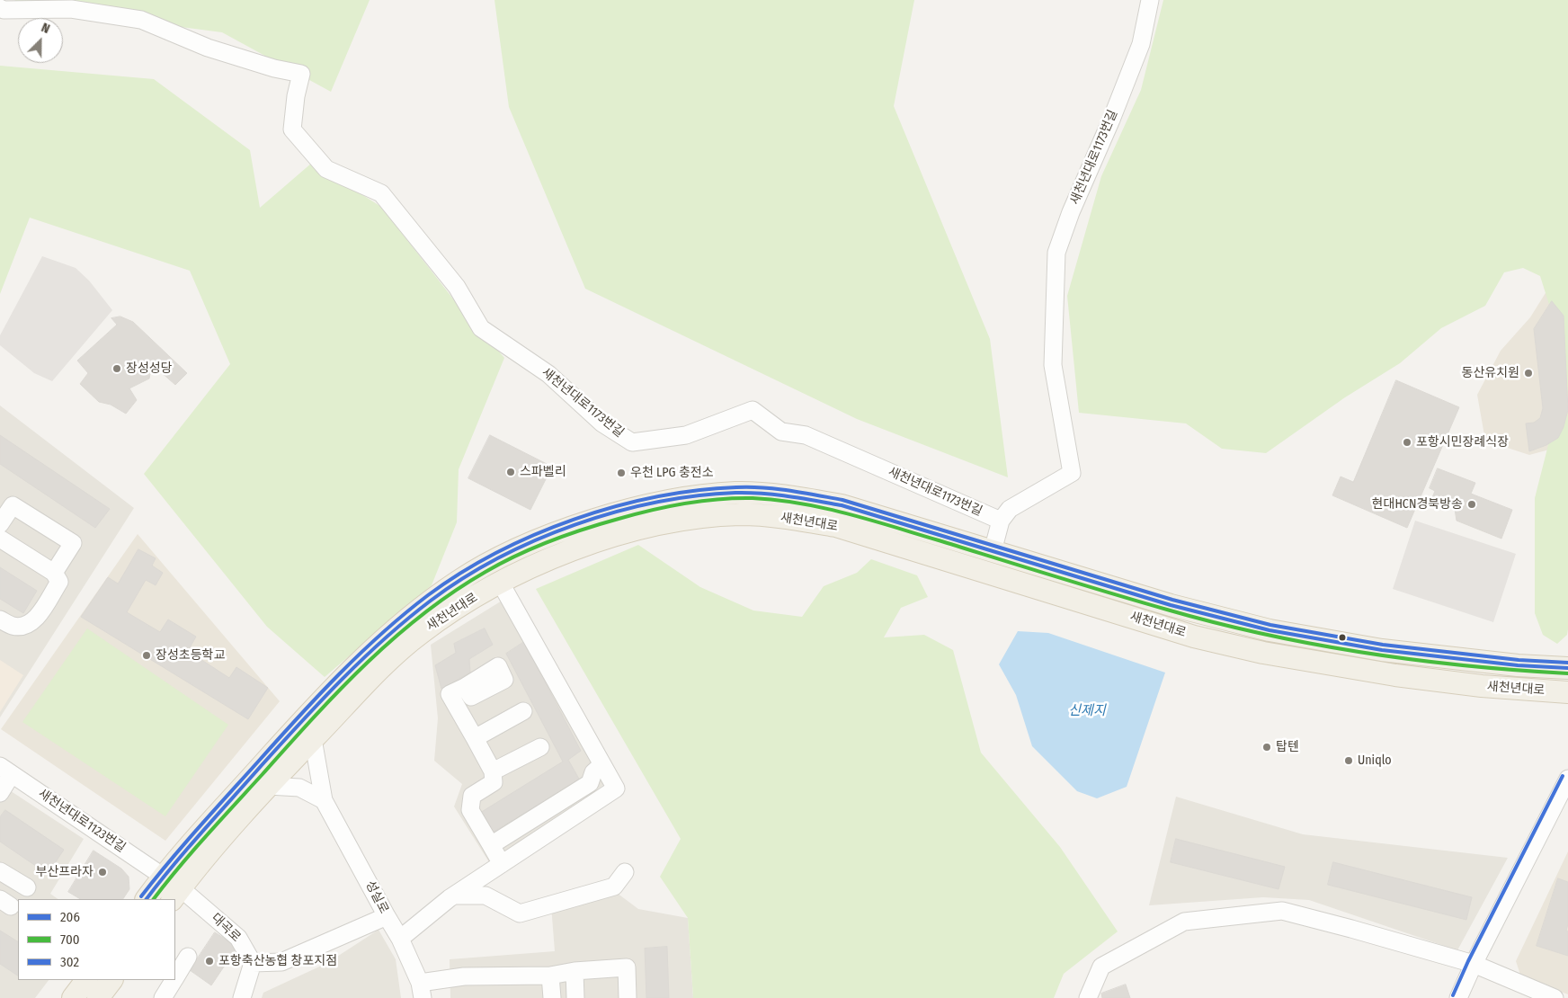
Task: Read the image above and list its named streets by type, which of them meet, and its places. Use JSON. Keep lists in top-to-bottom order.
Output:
{
  "streets": {
    "main road": ["새천년대로"],
    "street": [
      "새천년대로1173번길",
      "새천년대로1123번길",
      "성실로",
      "대곡로"
    ]
  },
  "crossings": [
    ["새천년대로", "새천년대로1123번길"],
    ["새천년대로", "성실로"],
    ["새천년대로", "대곡로"],
    ["새천년대로1123번길", "대곡로"]
  ],
  "water": ["신제지"],
  "places": [
    "장성성당",
    "동산유치원",
    "포항시민장례식장",
    "스파벨리",
    "우천 LPG 충전소",
    "현대HCN경북방송",
    "장성초등학교",
    "탑텐",
    "Uniqlo",
    "부산프라자",
    "포항축산농협 창포지점"
  ],
  "lines": ["transit line 302", "transit line 206", "transit line 700"],
  "legend": ["206", "700", "302"],
  "north": "top right"
}
